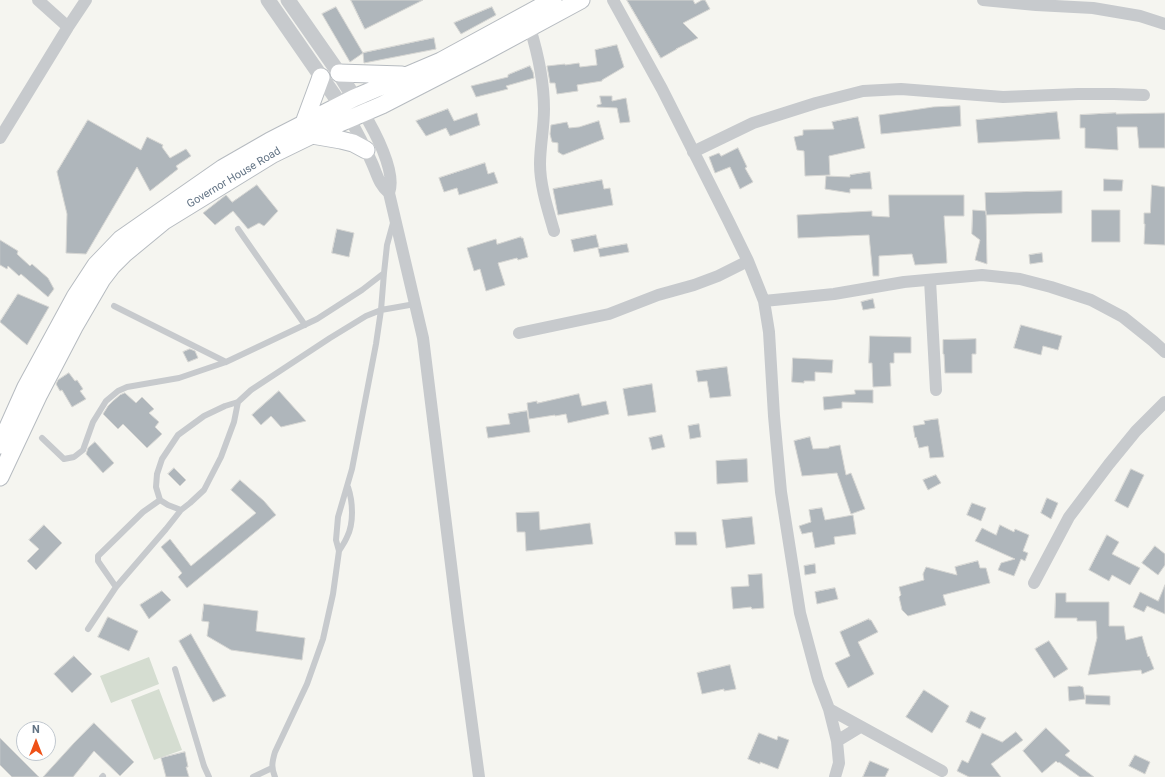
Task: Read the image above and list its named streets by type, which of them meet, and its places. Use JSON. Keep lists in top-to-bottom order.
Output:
{
  "streets": {
    "main road": ["Governor House Road"]
  },
  "north": "top"
}
